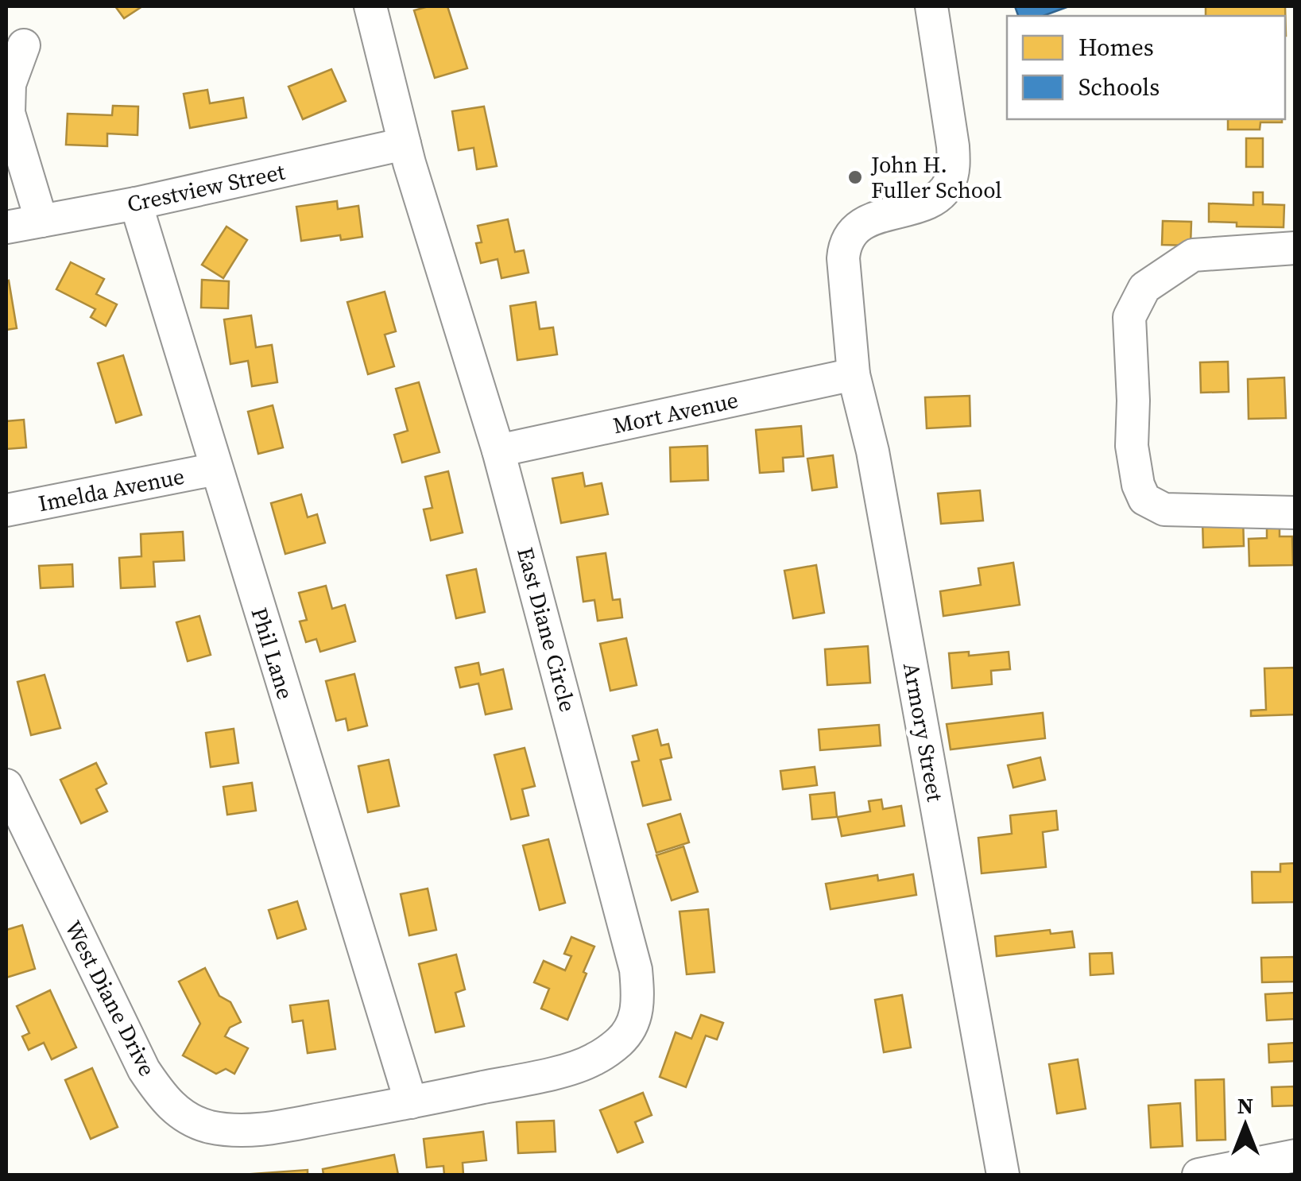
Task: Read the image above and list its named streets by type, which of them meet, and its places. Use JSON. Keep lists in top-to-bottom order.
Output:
{
  "streets": {
    "street": [
      "Crestview Street",
      "Mort Avenue",
      "Imelda Avenue",
      "East Diane Circle",
      "Phil Lane",
      "Armory Street",
      "West Diane Drive"
    ]
  },
  "crossings": [
    ["Crestview Street", "East Diane Circle"],
    ["Crestview Street", "Phil Lane"],
    ["Mort Avenue", "East Diane Circle"],
    ["Mort Avenue", "Armory Street"],
    ["Imelda Avenue", "Phil Lane"],
    ["East Diane Circle", "Phil Lane"],
    ["East Diane Circle", "West Diane Drive"]
  ],
  "places": ["John H. Fuller School"],
  "legend": ["Homes", "Schools"],
  "north": "top"
}
